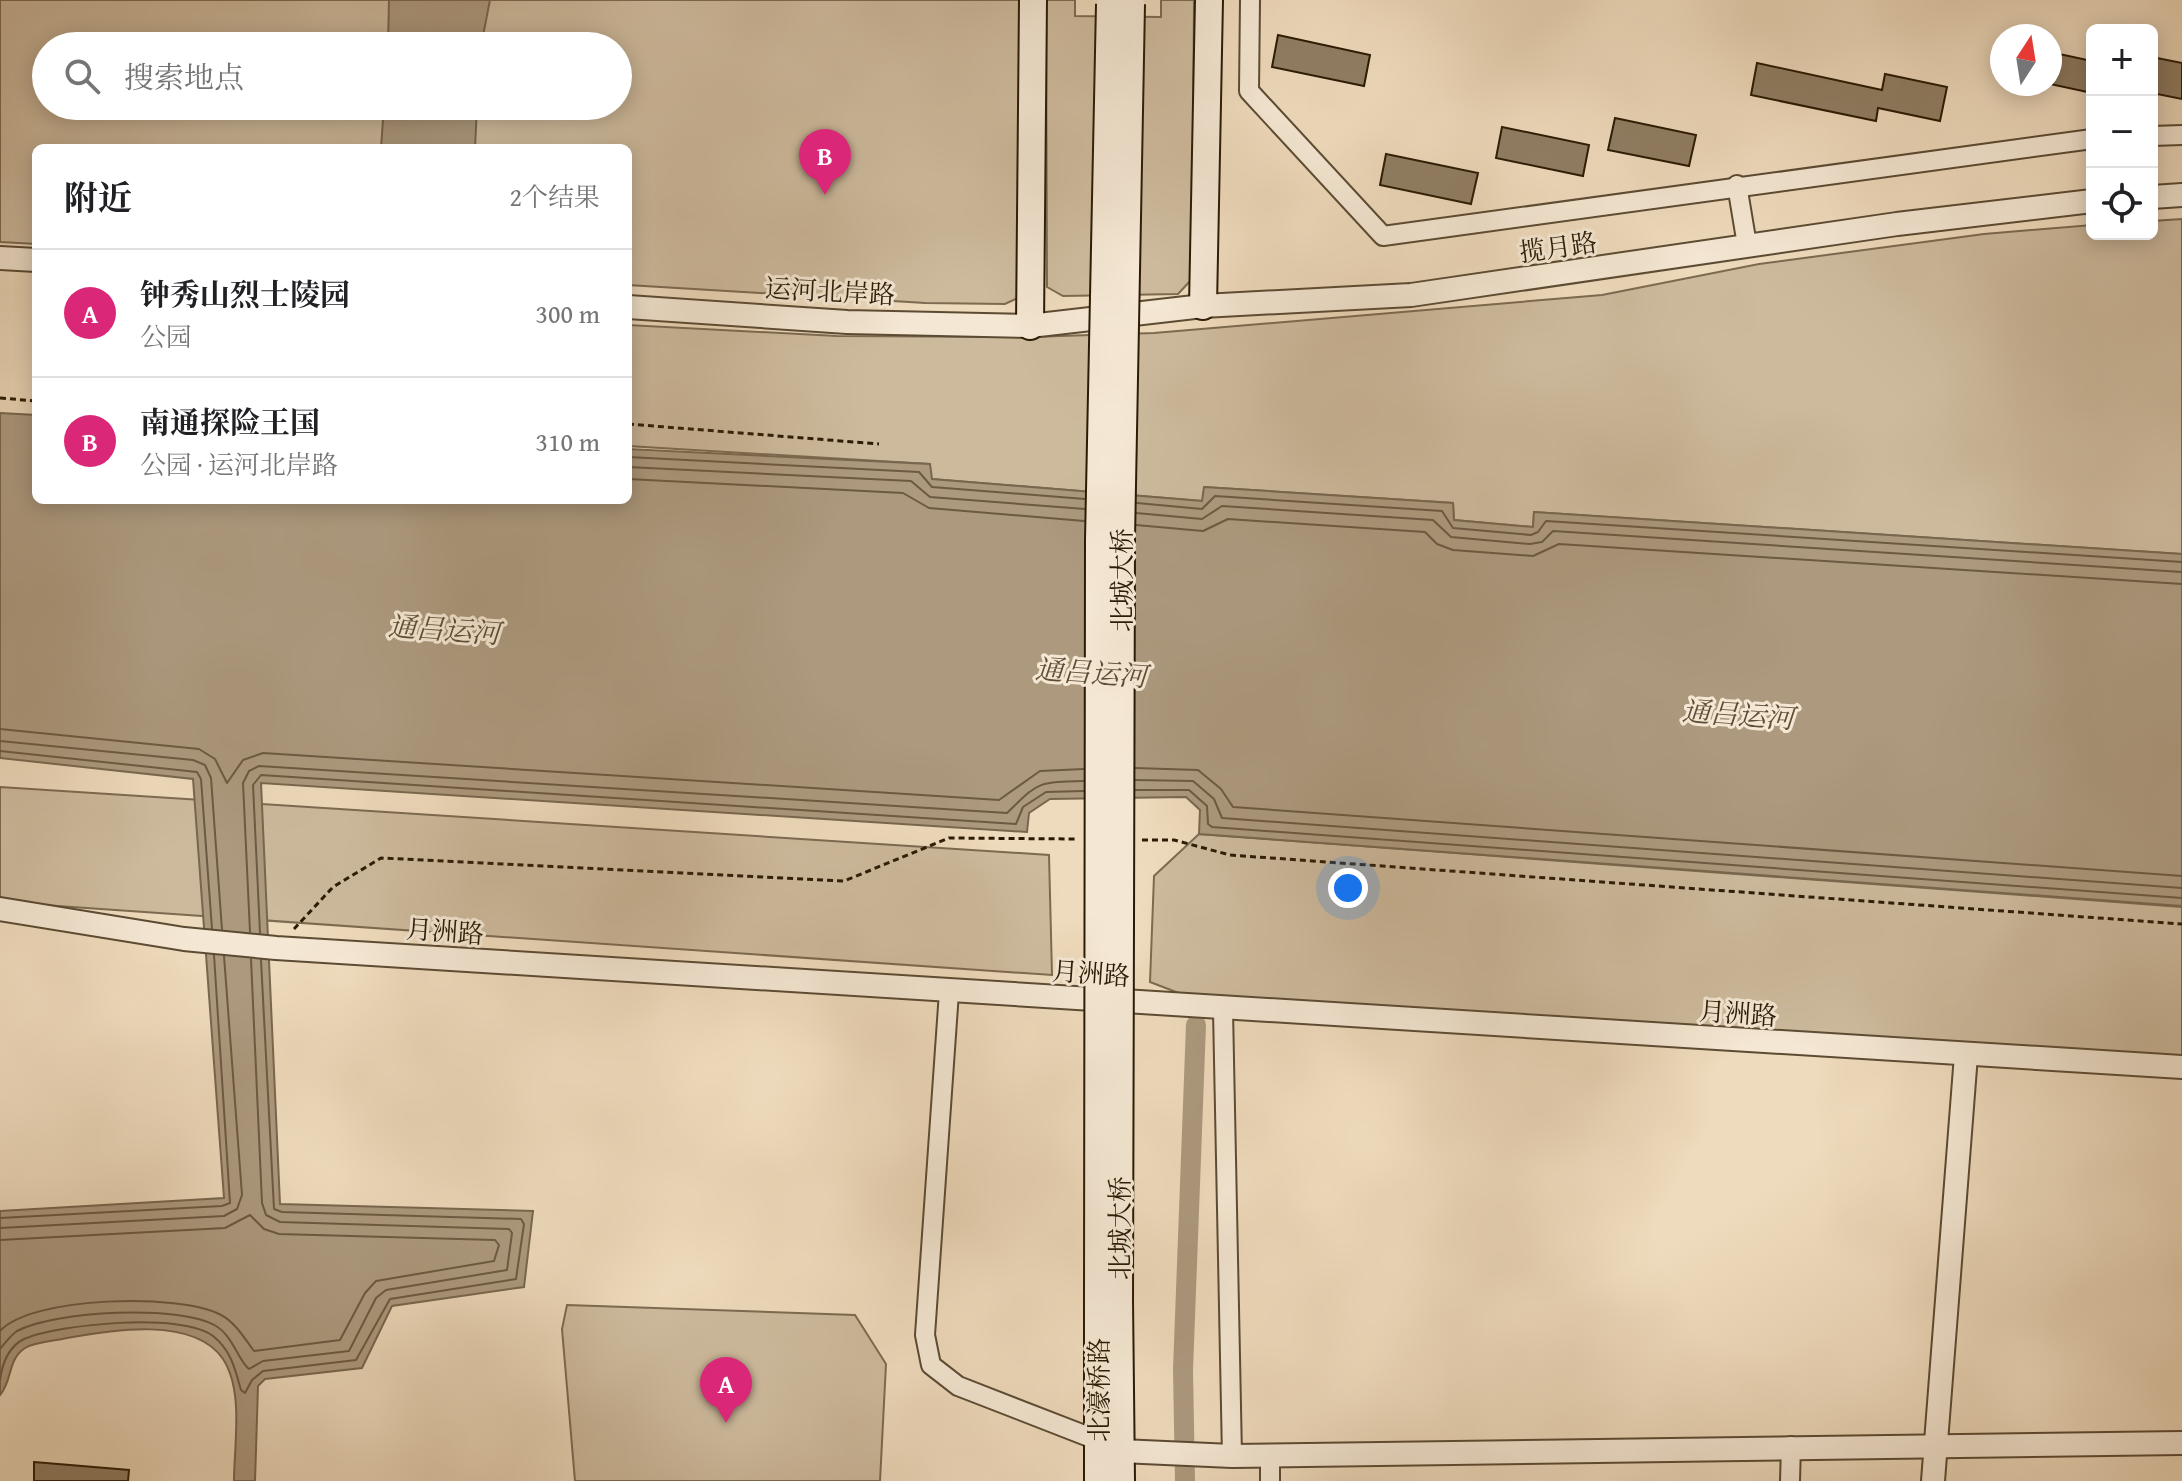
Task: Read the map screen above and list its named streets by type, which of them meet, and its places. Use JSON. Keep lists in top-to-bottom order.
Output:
{
  "streets": {
    "main road": ["北城大桥", "北濠桥路"],
    "street": ["揽月路", "运河北岸路", "月洲路"]
  },
  "crossings": [
    ["揽月路", "运河北岸路"],
    ["北城大桥", "北濠桥路"]
  ],
  "water": ["通吕运河"],
  "north": "top",
  "page": {
    "map_buttons": ["+", "−"],
    "search": "搜索地点",
    "pins": ["B", "A"],
    "heading": ["附近", "2个结果"],
    "list": [
      {
        "mark": "A",
        "name": "钟秀山烈士陵园",
        "note": "公园",
        "value": "300 m"
      },
      {
        "mark": "B",
        "name": "南通探险王国",
        "note": "公园 · 运河北岸路",
        "value": "310 m"
      }
    ]
  }
}
